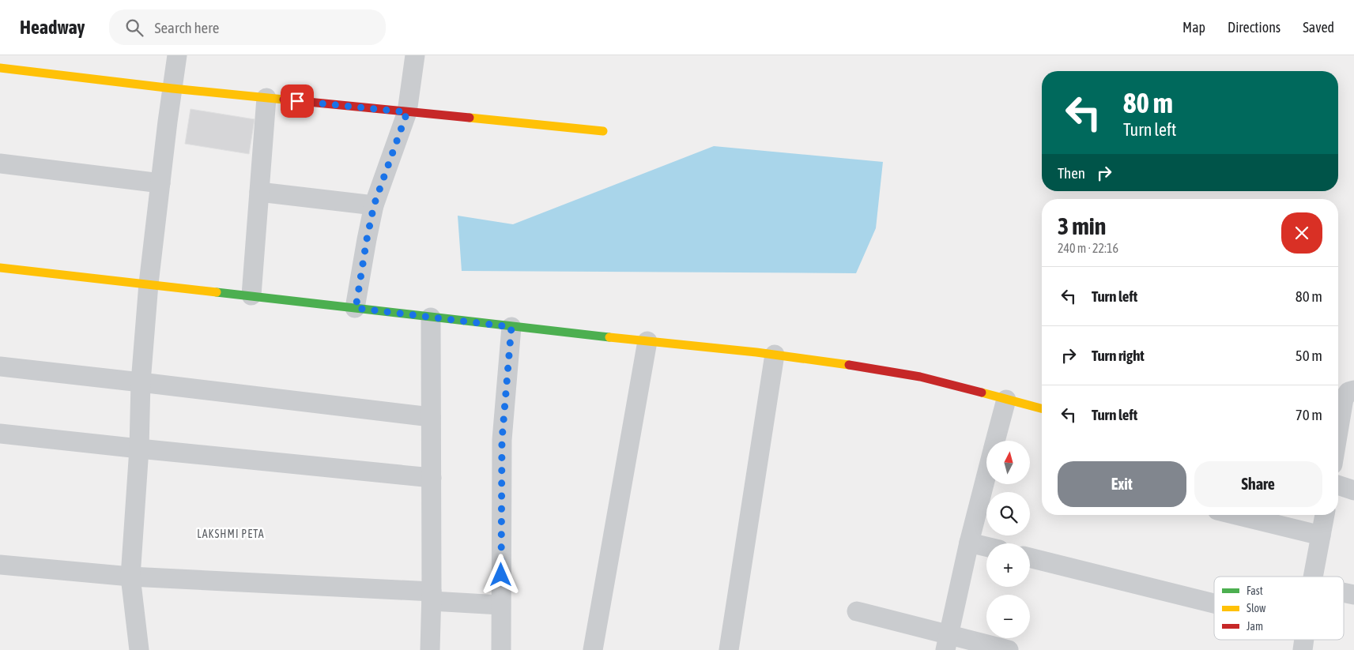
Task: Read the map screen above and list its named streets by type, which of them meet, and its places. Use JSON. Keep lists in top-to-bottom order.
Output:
{
  "districts": ["LAKSHMI PETA"],
  "legend": ["Fast", "Slow", "Jam"],
  "north": "top",
  "page": {
    "header": "Headway",
    "search": "Search here",
    "nav": ["Map", "Directions", "Saved"],
    "turn": ["80 m", "Turn left"],
    "then": "Then",
    "heading": ["3 min", "240 m · 22:16"],
    "list": [
      {
        "name": "Turn left",
        "value": "80 m"
      },
      {
        "name": "Turn right",
        "value": "50 m"
      },
      {
        "name": "Turn left",
        "value": "70 m"
      }
    ],
    "map_buttons": ["+", "−"],
    "buttons": ["Exit", "Share"]
  }
}
